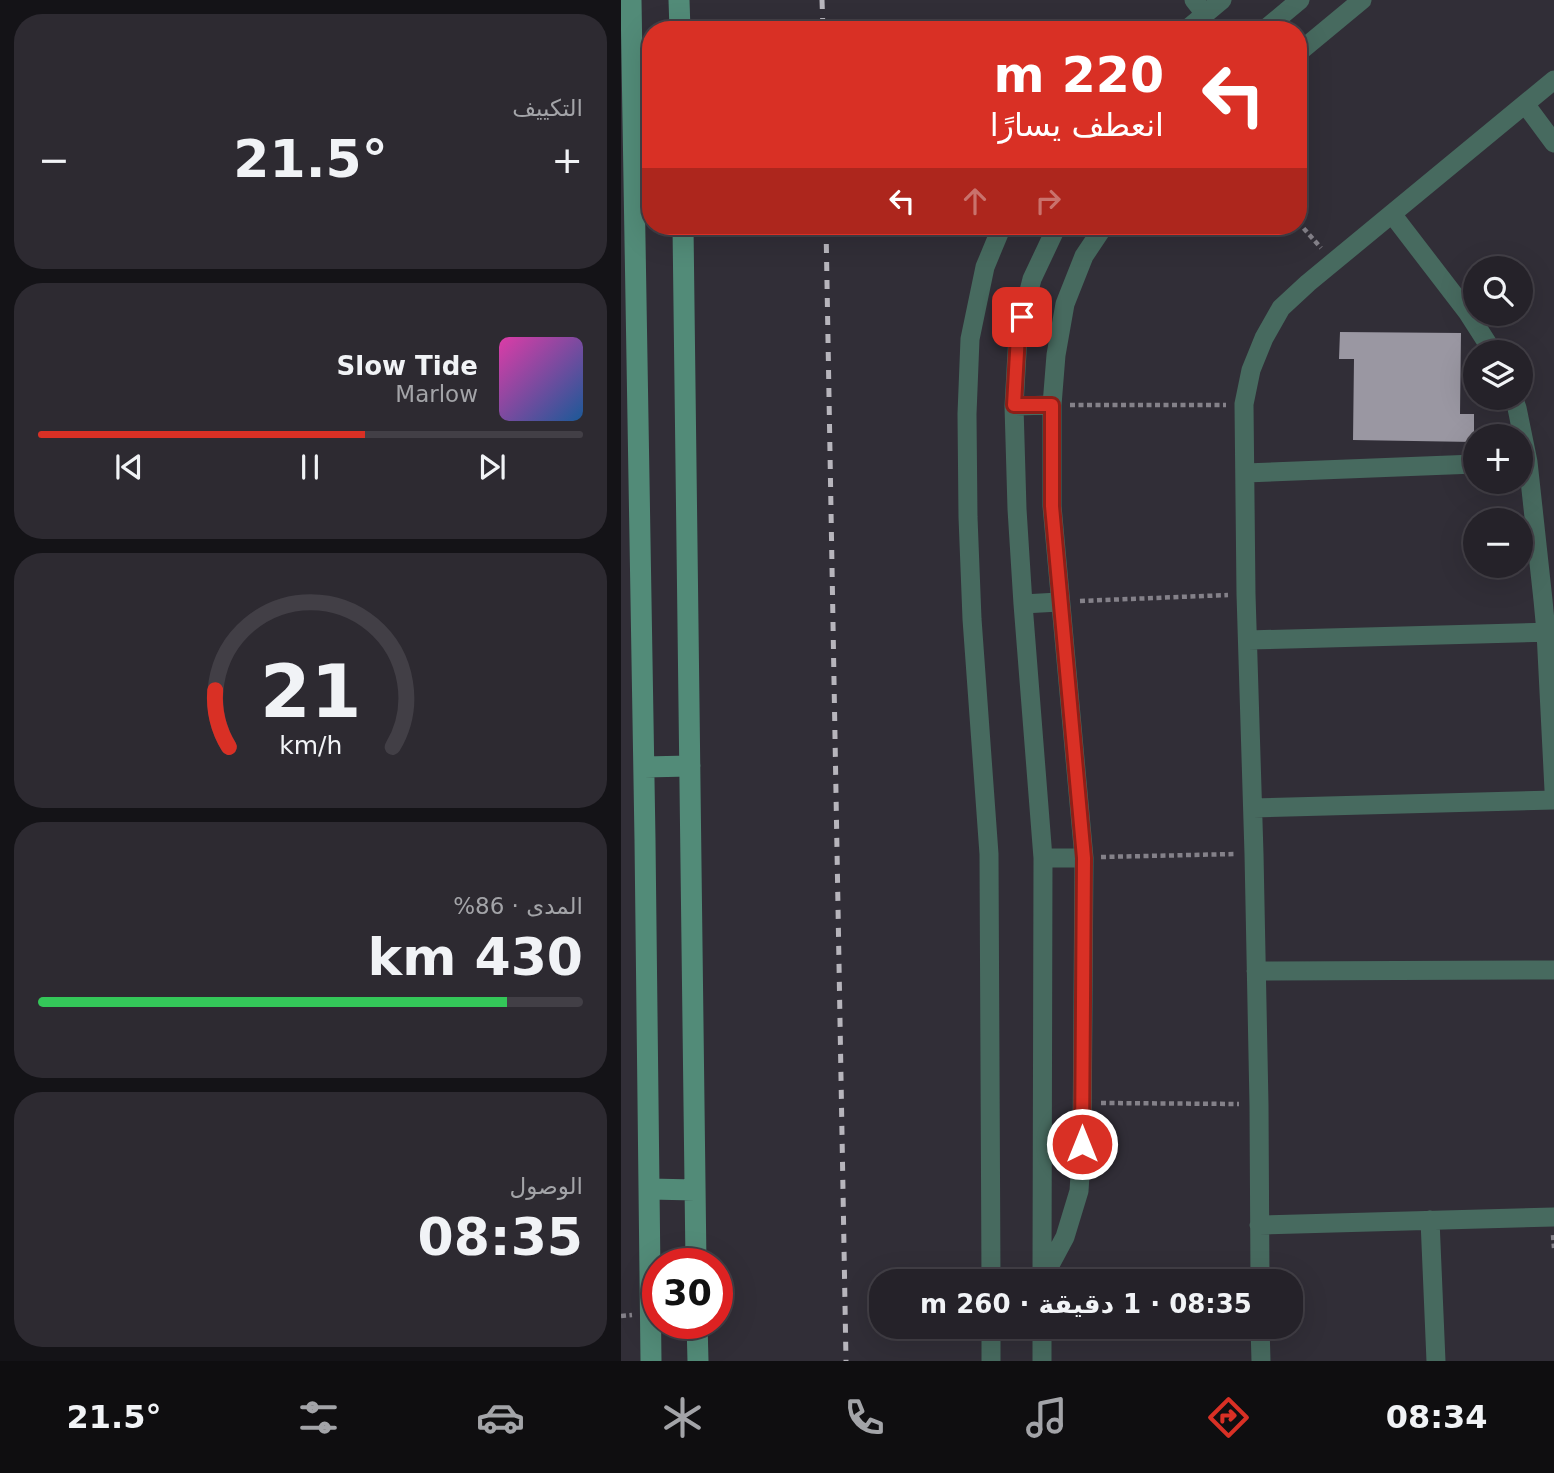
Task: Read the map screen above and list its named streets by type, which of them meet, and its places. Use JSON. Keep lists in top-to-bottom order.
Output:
{
  "page": {
    "tile": [
      "التكييف",
      ["المدى · 86%", "430 km"],
      ["الوصول", "08:35"]
    ],
    "turn": ["220 m", "انعطف يسارًا"],
    "heat": ["−", "21.5°", "+"],
    "map_buttons": ["+", "−"],
    "song": ["Slow Tide", "Marlow"],
    "limit": "30",
    "trip": "08:35 · 1 دقيقة · 260 m",
    "tabs": ["08:34", "21.5°"],
    "gauge": ["21", "km/h"]
  }
}
